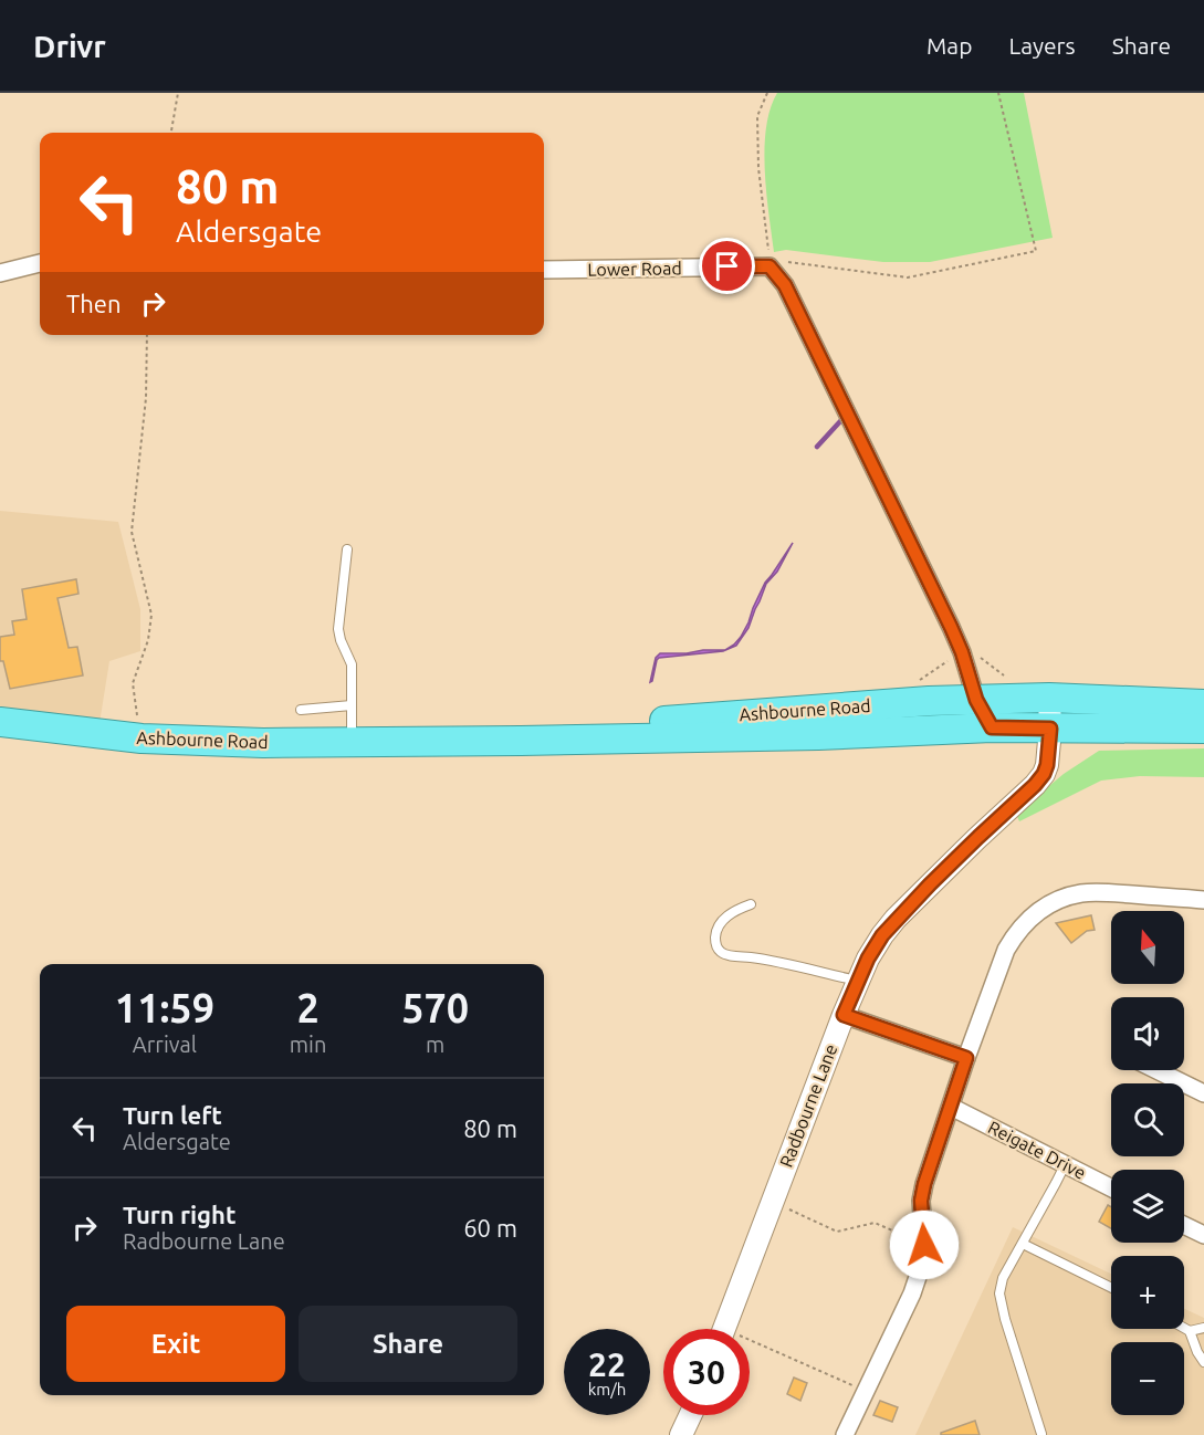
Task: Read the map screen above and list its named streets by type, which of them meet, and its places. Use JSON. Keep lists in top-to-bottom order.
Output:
{
  "streets": {
    "highway": ["Ashbourne Road"],
    "street": ["Lower Road", "Radbourne Lane", "Reigate Drive"]
  },
  "crossings": [
    ["Ashbourne Road", "Radbourne Lane"]
  ],
  "north": "top",
  "page": {
    "header": "Drivr",
    "nav": ["Map", "Layers", "Share"],
    "turn": ["80 m", "Aldersgate"],
    "then": "Then",
    "map_buttons": ["+", "−"],
    "eta": [
      "11:59",
      "Arrival",
      "2",
      "min",
      "570",
      "m"
    ],
    "list": [
      {
        "name": "Turn left",
        "note": "Aldersgate",
        "value": "80 m"
      },
      {
        "name": "Turn right",
        "note": "Radbourne Lane",
        "value": "60 m"
      }
    ],
    "buttons": ["Exit", "Share"],
    "speed": "22 km/h",
    "limit": "30"
  }
}
